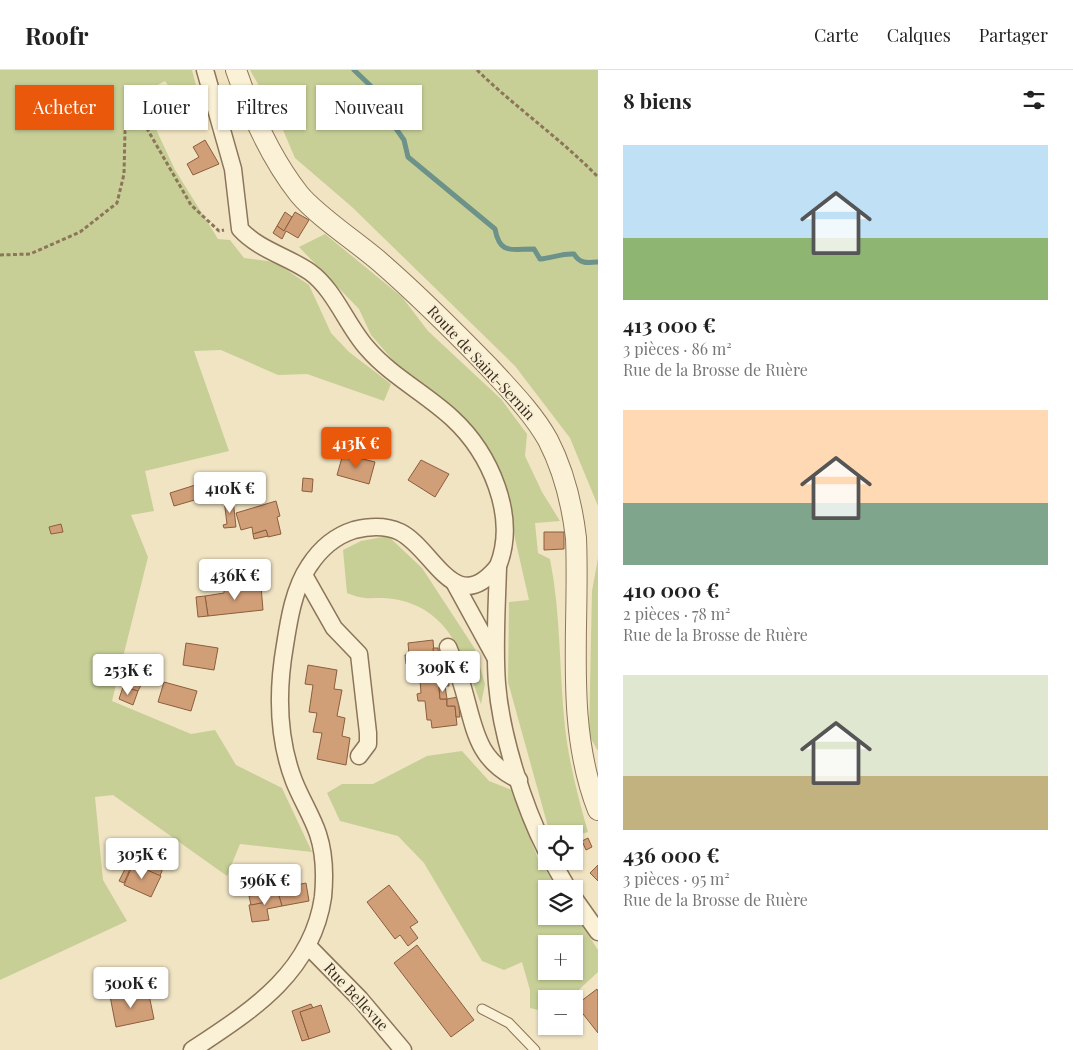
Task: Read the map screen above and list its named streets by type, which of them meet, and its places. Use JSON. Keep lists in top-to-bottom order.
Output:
{
  "streets": {
    "street": ["Route de Saint-Sernin", "Rue Bellevue"]
  },
  "page": {
    "header": "Roofr",
    "nav": ["Carte", "Calques", "Partager"],
    "heading": "8 biens",
    "chip": [
      "Acheter",
      "Louer",
      "Filtres",
      "Nouveau"
    ],
    "list": [
      {
        "name": "413 000 €",
        "note": "3 pièces · 86 m² · Rue de la Brosse de Ruère"
      },
      {
        "name": "410 000 €",
        "note": "2 pièces · 78 m² · Rue de la Brosse de Ruère"
      },
      {
        "name": "436 000 €",
        "note": "3 pièces · 95 m² · Rue de la Brosse de Ruère"
      }
    ],
    "price": [
      "413K €",
      "410K €",
      "436K €",
      "309K €",
      "253K €",
      "305K €",
      "596K €",
      "500K €"
    ],
    "map_buttons": ["+", "−"]
  }
}
